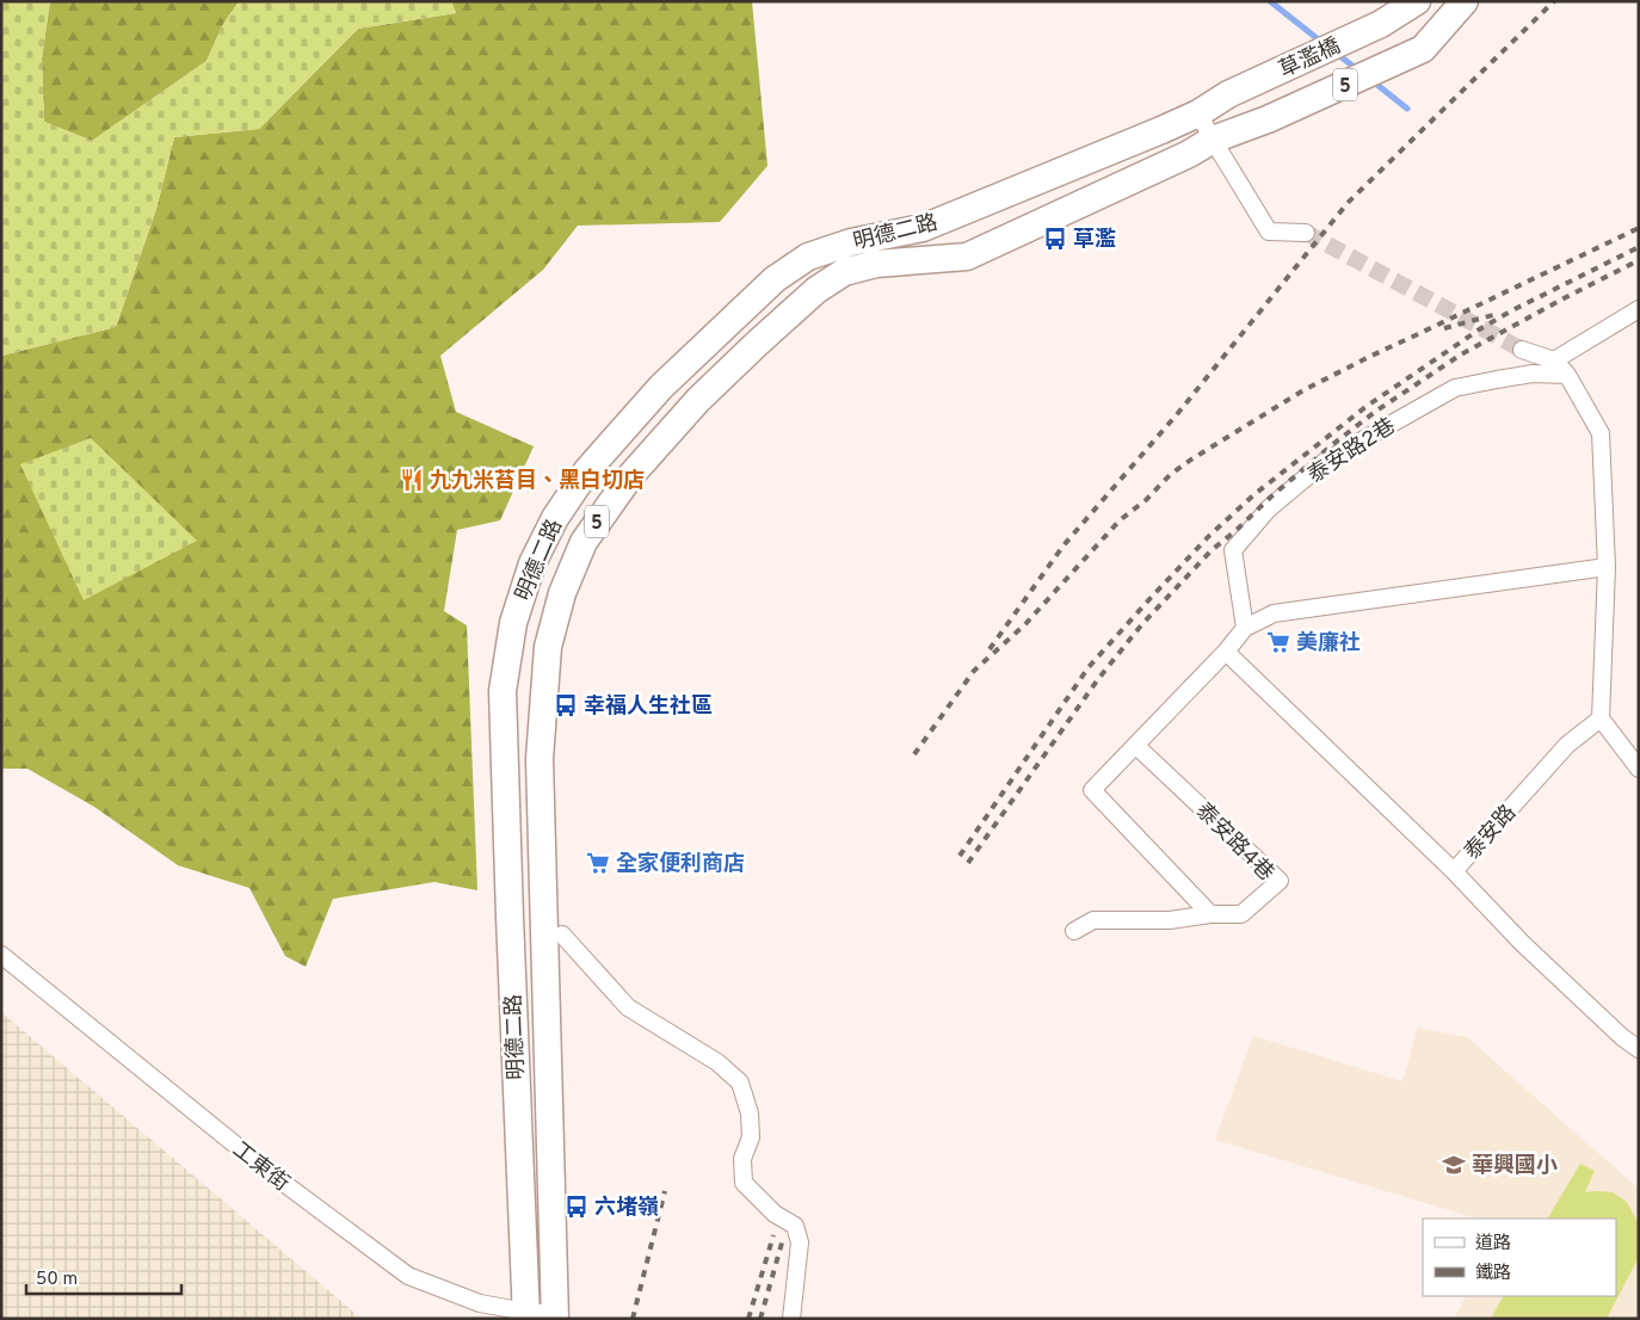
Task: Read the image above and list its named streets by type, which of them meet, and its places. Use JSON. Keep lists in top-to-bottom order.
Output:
{
  "streets": {
    "main road": ["草濫橋", "5", "明德二路"],
    "street": [
      "泰安路2巷",
      "泰安路",
      "泰安路4巷",
      "工東街"
    ]
  },
  "crossings": [
    ["草濫橋", "明德二路"],
    ["明德二路", "工東街"]
  ],
  "places": {
    "bus stop": ["草濫", "幸福人生社區", "六堵嶺"],
    "restaurant": ["九九米苔目、黑白切店"],
    "supermarket": ["美廉社", "全家便利商店"],
    "school or university": ["華興國小"]
  },
  "legend": ["道路", "鐵路"],
  "scale_bar": "50 m"
}
